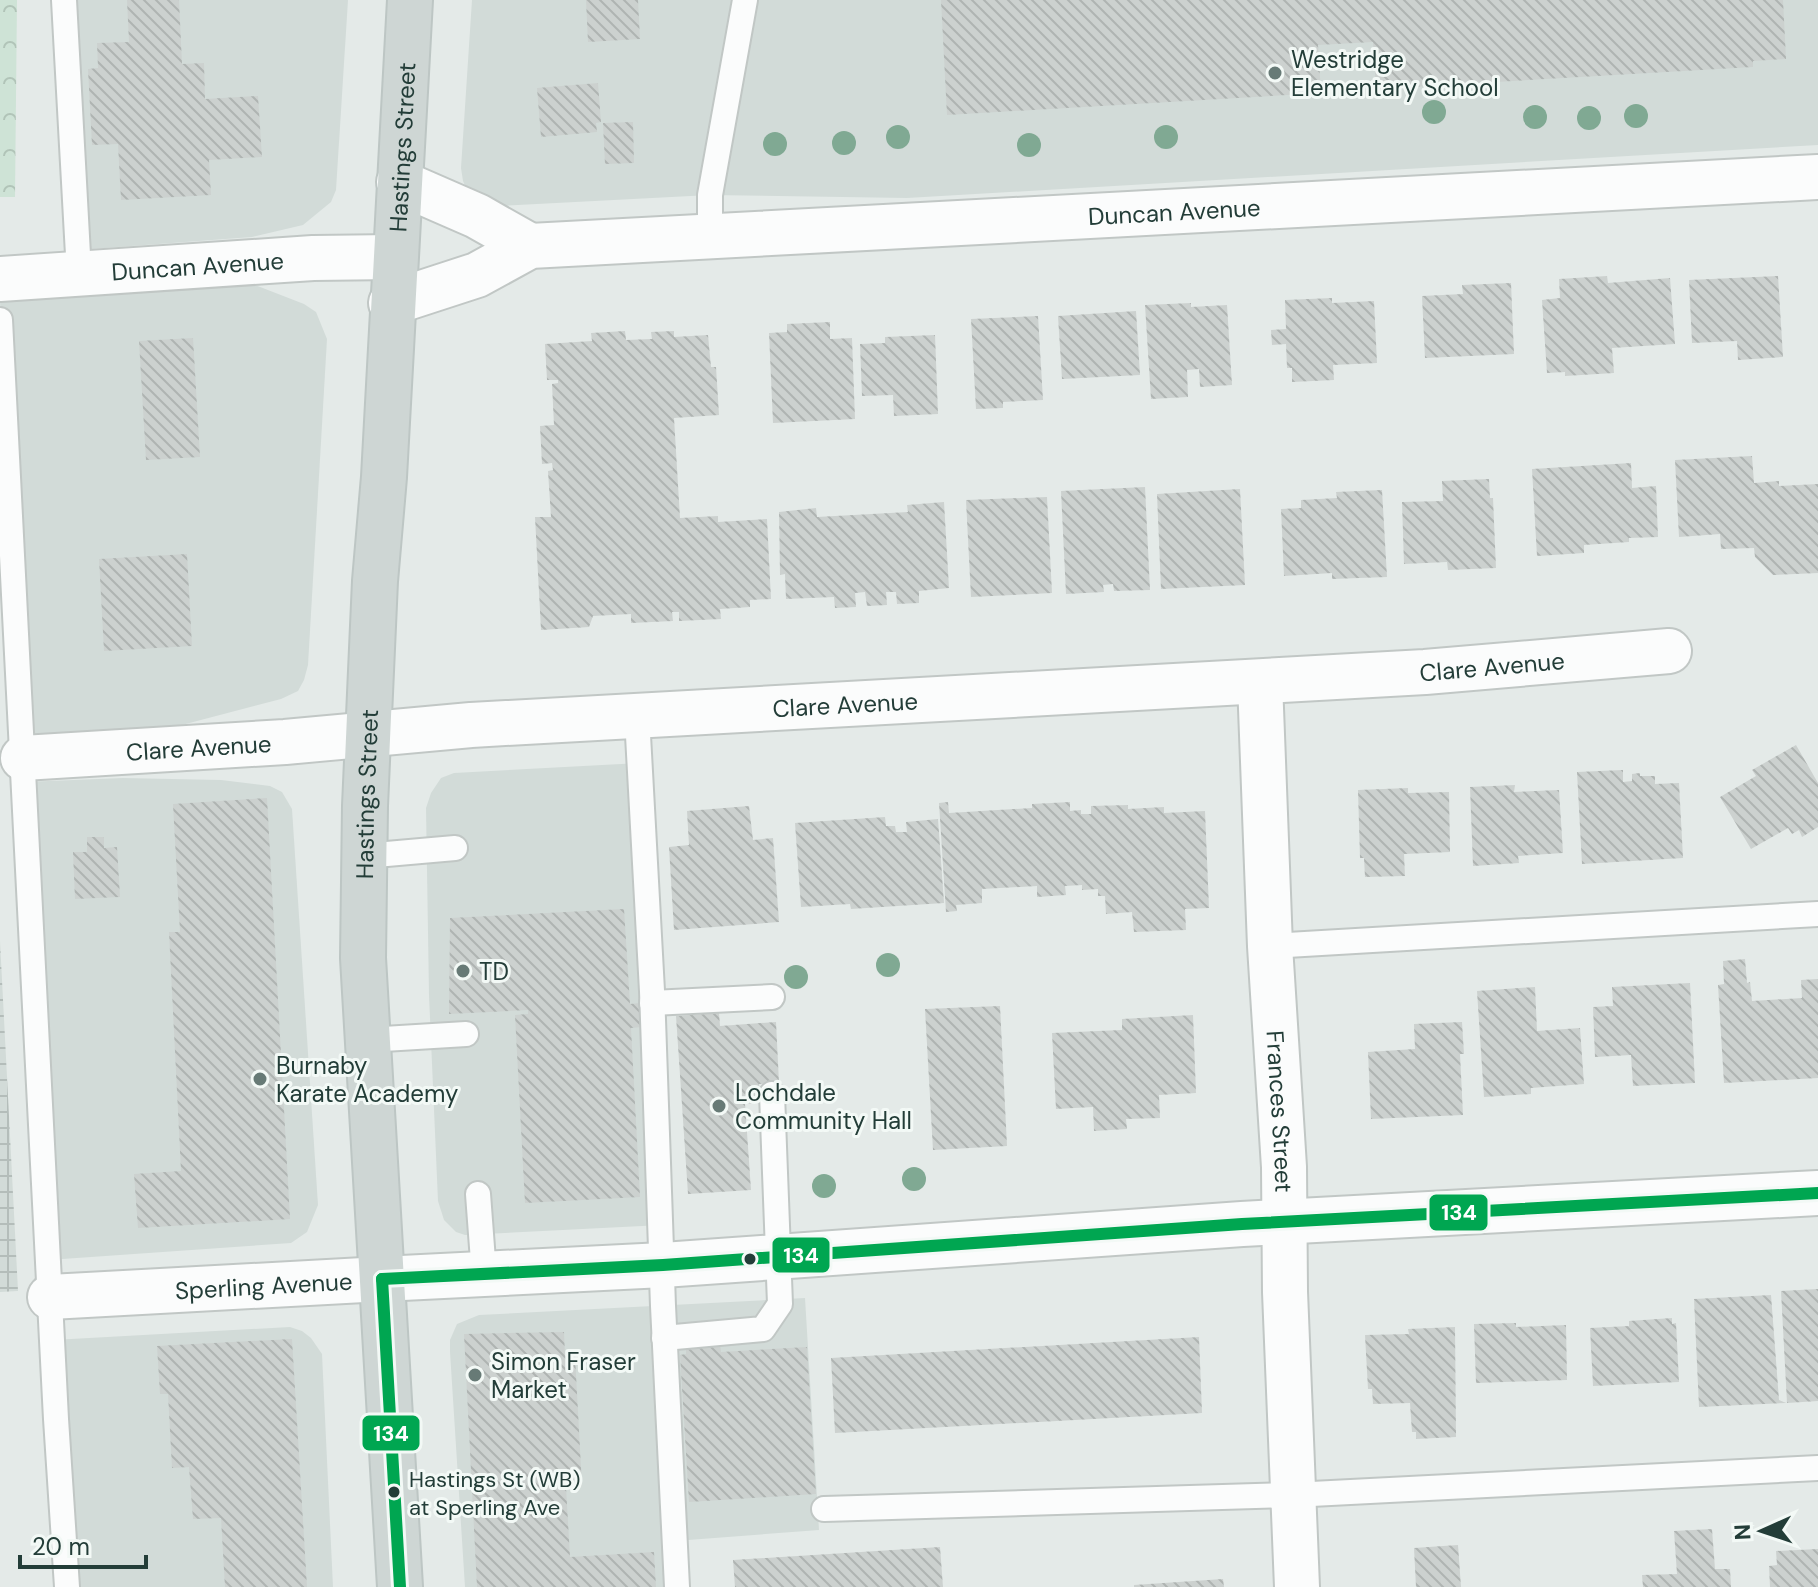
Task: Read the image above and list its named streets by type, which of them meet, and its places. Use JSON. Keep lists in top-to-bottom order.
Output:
{
  "streets": {
    "main road": ["Hastings Street"],
    "street": [
      "Duncan Avenue",
      "Clare Avenue",
      "Frances Street",
      "Sperling Avenue"
    ]
  },
  "crossings": [
    ["Hastings Street", "Duncan Avenue"],
    ["Hastings Street", "Clare Avenue"],
    ["Hastings Street", "Sperling Avenue"],
    ["Clare Avenue", "Frances Street"],
    ["Frances Street", "Sperling Avenue"]
  ],
  "places": [
    "Westridge Elementary School",
    "TD",
    "Burnaby Karate Academy",
    "Lochdale Community Hall",
    "Simon Fraser Market",
    "Hastings St (WB) at Sperling Ave"
  ],
  "lines": ["transit line 134"],
  "scale_bar": "20 m",
  "north": "left"
}
